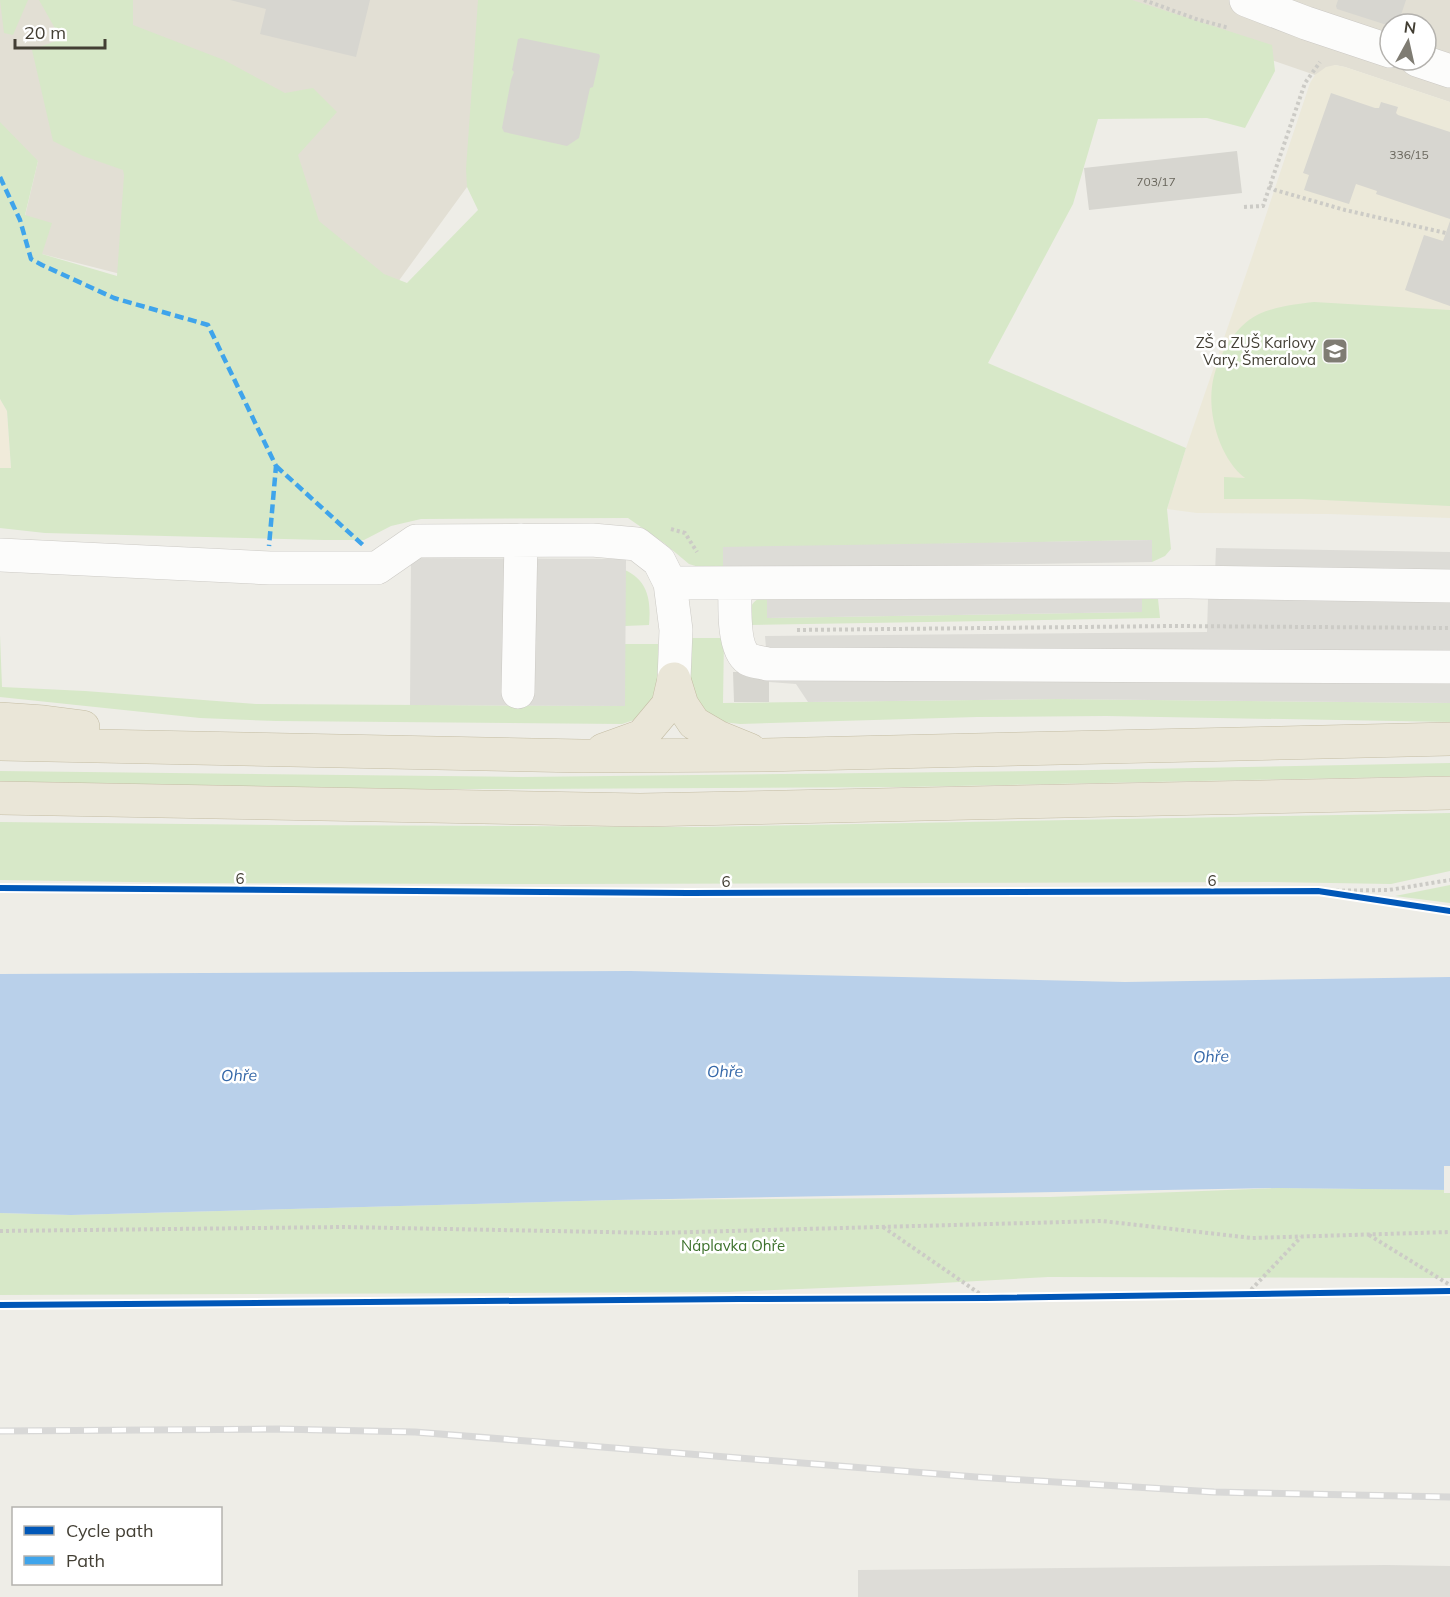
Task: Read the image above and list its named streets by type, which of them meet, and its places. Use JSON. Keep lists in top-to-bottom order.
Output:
{
  "streets": {
    "cycle path": ["6"]
  },
  "water": ["Ohře"],
  "parks": ["Náplavka Ohře"],
  "places": {
    "school or university": ["ZŠ a ZUŠ Karlovy Vary, Šmeralova"]
  },
  "house_numbers": ["336/15", "703/17"],
  "legend": ["Cycle path", "Path"],
  "scale_bar": "20 m",
  "north": "top"
}
